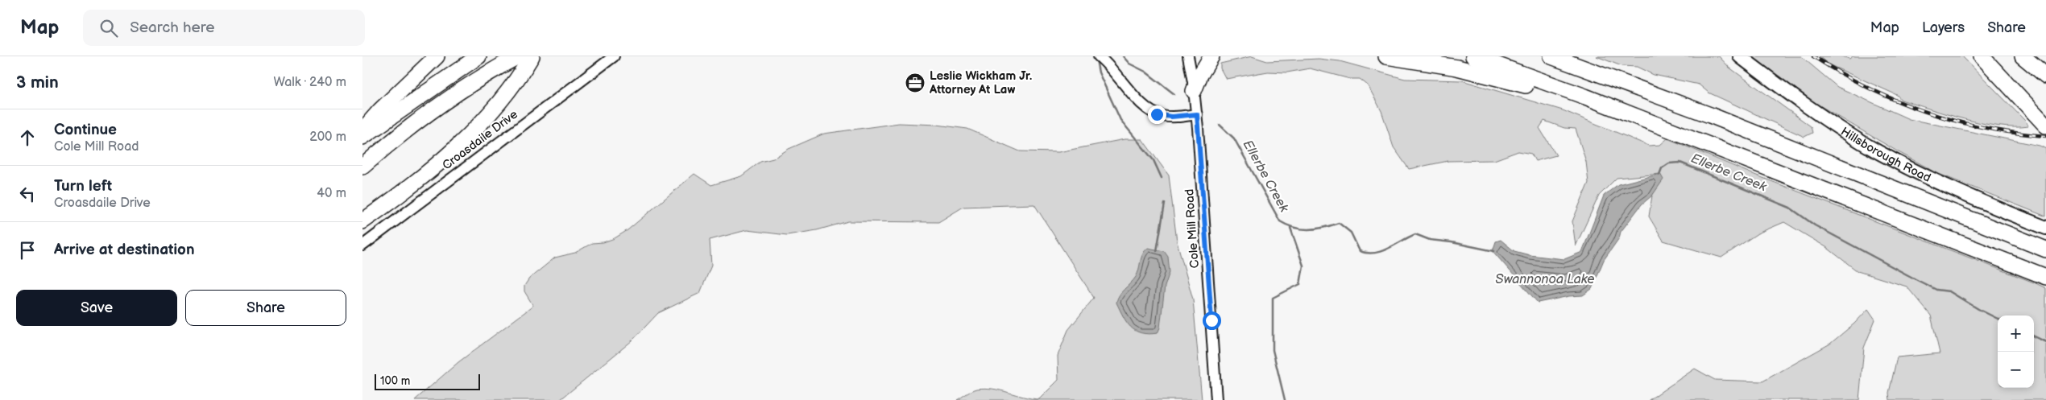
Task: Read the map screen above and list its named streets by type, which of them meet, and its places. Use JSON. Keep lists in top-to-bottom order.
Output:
{
  "streets": {
    "main road": ["Hillsborough Road"],
    "street": ["Croasdaile Drive", "Cole Mill Road"]
  },
  "water": ["Ellerbe Creek", "Swannonoa Lake"],
  "places": {
    "office": ["Leslie Wickham Jr. Attorney At Law"]
  },
  "scale_bar": "100 m",
  "page": {
    "header": "Map",
    "search": "Search here",
    "nav": ["Map", "Layers", "Share"],
    "heading": ["3 min", "Walk · 240 m"],
    "list": [
      ["Continue", "Cole Mill Road", "200 m"],
      ["Turn left", "Croasdaile Drive", "40 m"],
      "Arrive at destination"
    ],
    "buttons": ["Save", "Share"],
    "map_buttons": ["+", "−"],
    "scale": "100 m"
  }
}
